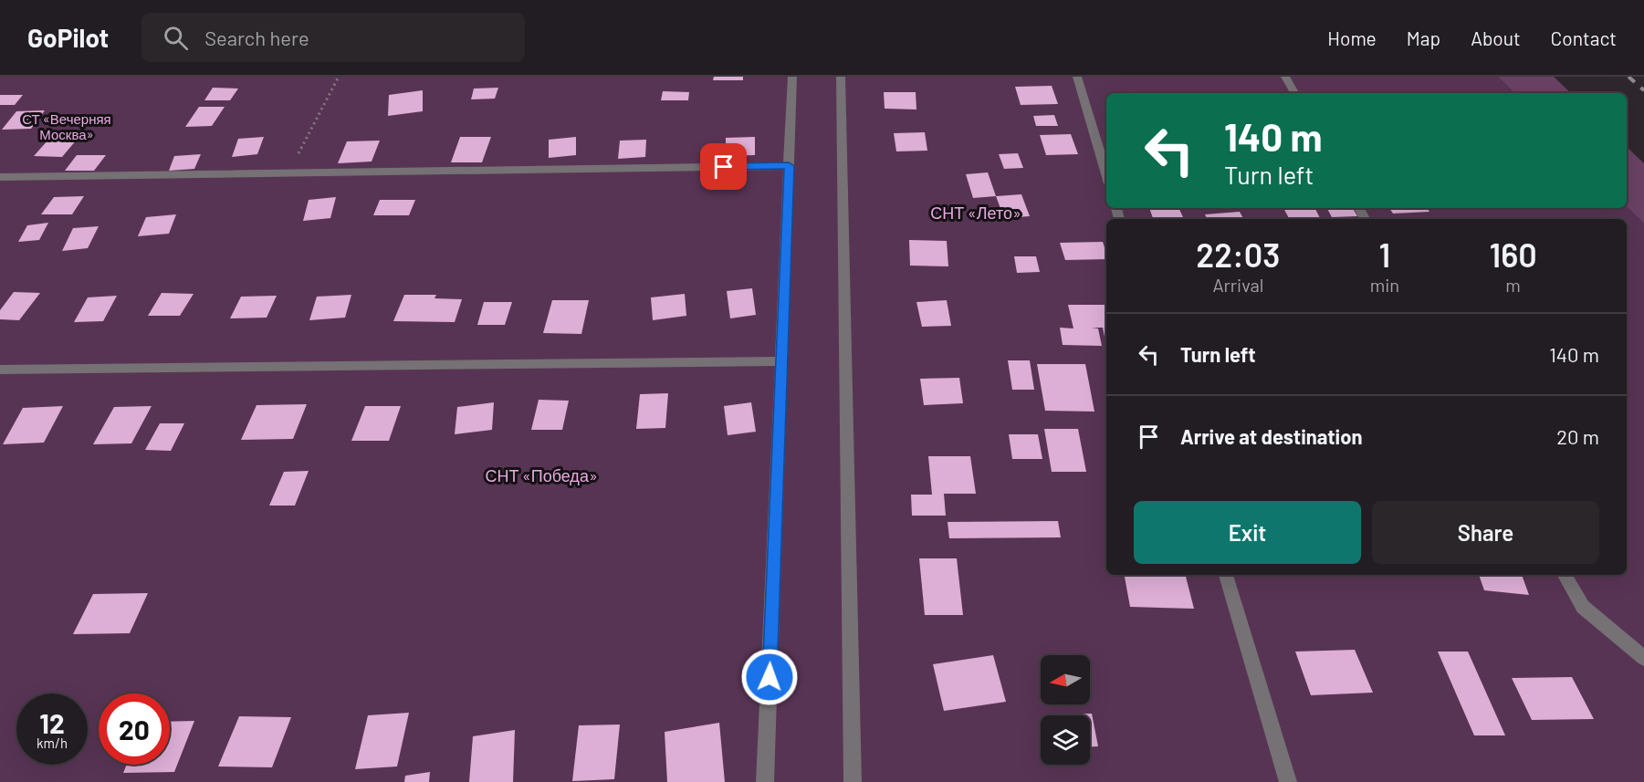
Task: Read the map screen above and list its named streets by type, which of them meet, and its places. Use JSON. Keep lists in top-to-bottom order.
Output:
{
  "parks": ["СТ «Вечерняя Москва»", "СНТ «Лето»", "СНТ «Победа»"],
  "north": "left",
  "page": {
    "header": "GoPilot",
    "search": "Search here",
    "nav": [
      "Home",
      "Map",
      "About",
      "Contact"
    ],
    "turn": ["140 m", "Turn left"],
    "eta": [
      "22:03",
      "Arrival",
      "1",
      "min",
      "160",
      "m"
    ],
    "list": [
      {
        "name": "Turn left",
        "value": "140 m"
      },
      {
        "name": "Arrive at destination",
        "value": "20 m"
      }
    ],
    "buttons": ["Exit", "Share"],
    "speed": "12 km/h",
    "limit": "20"
  }
}
